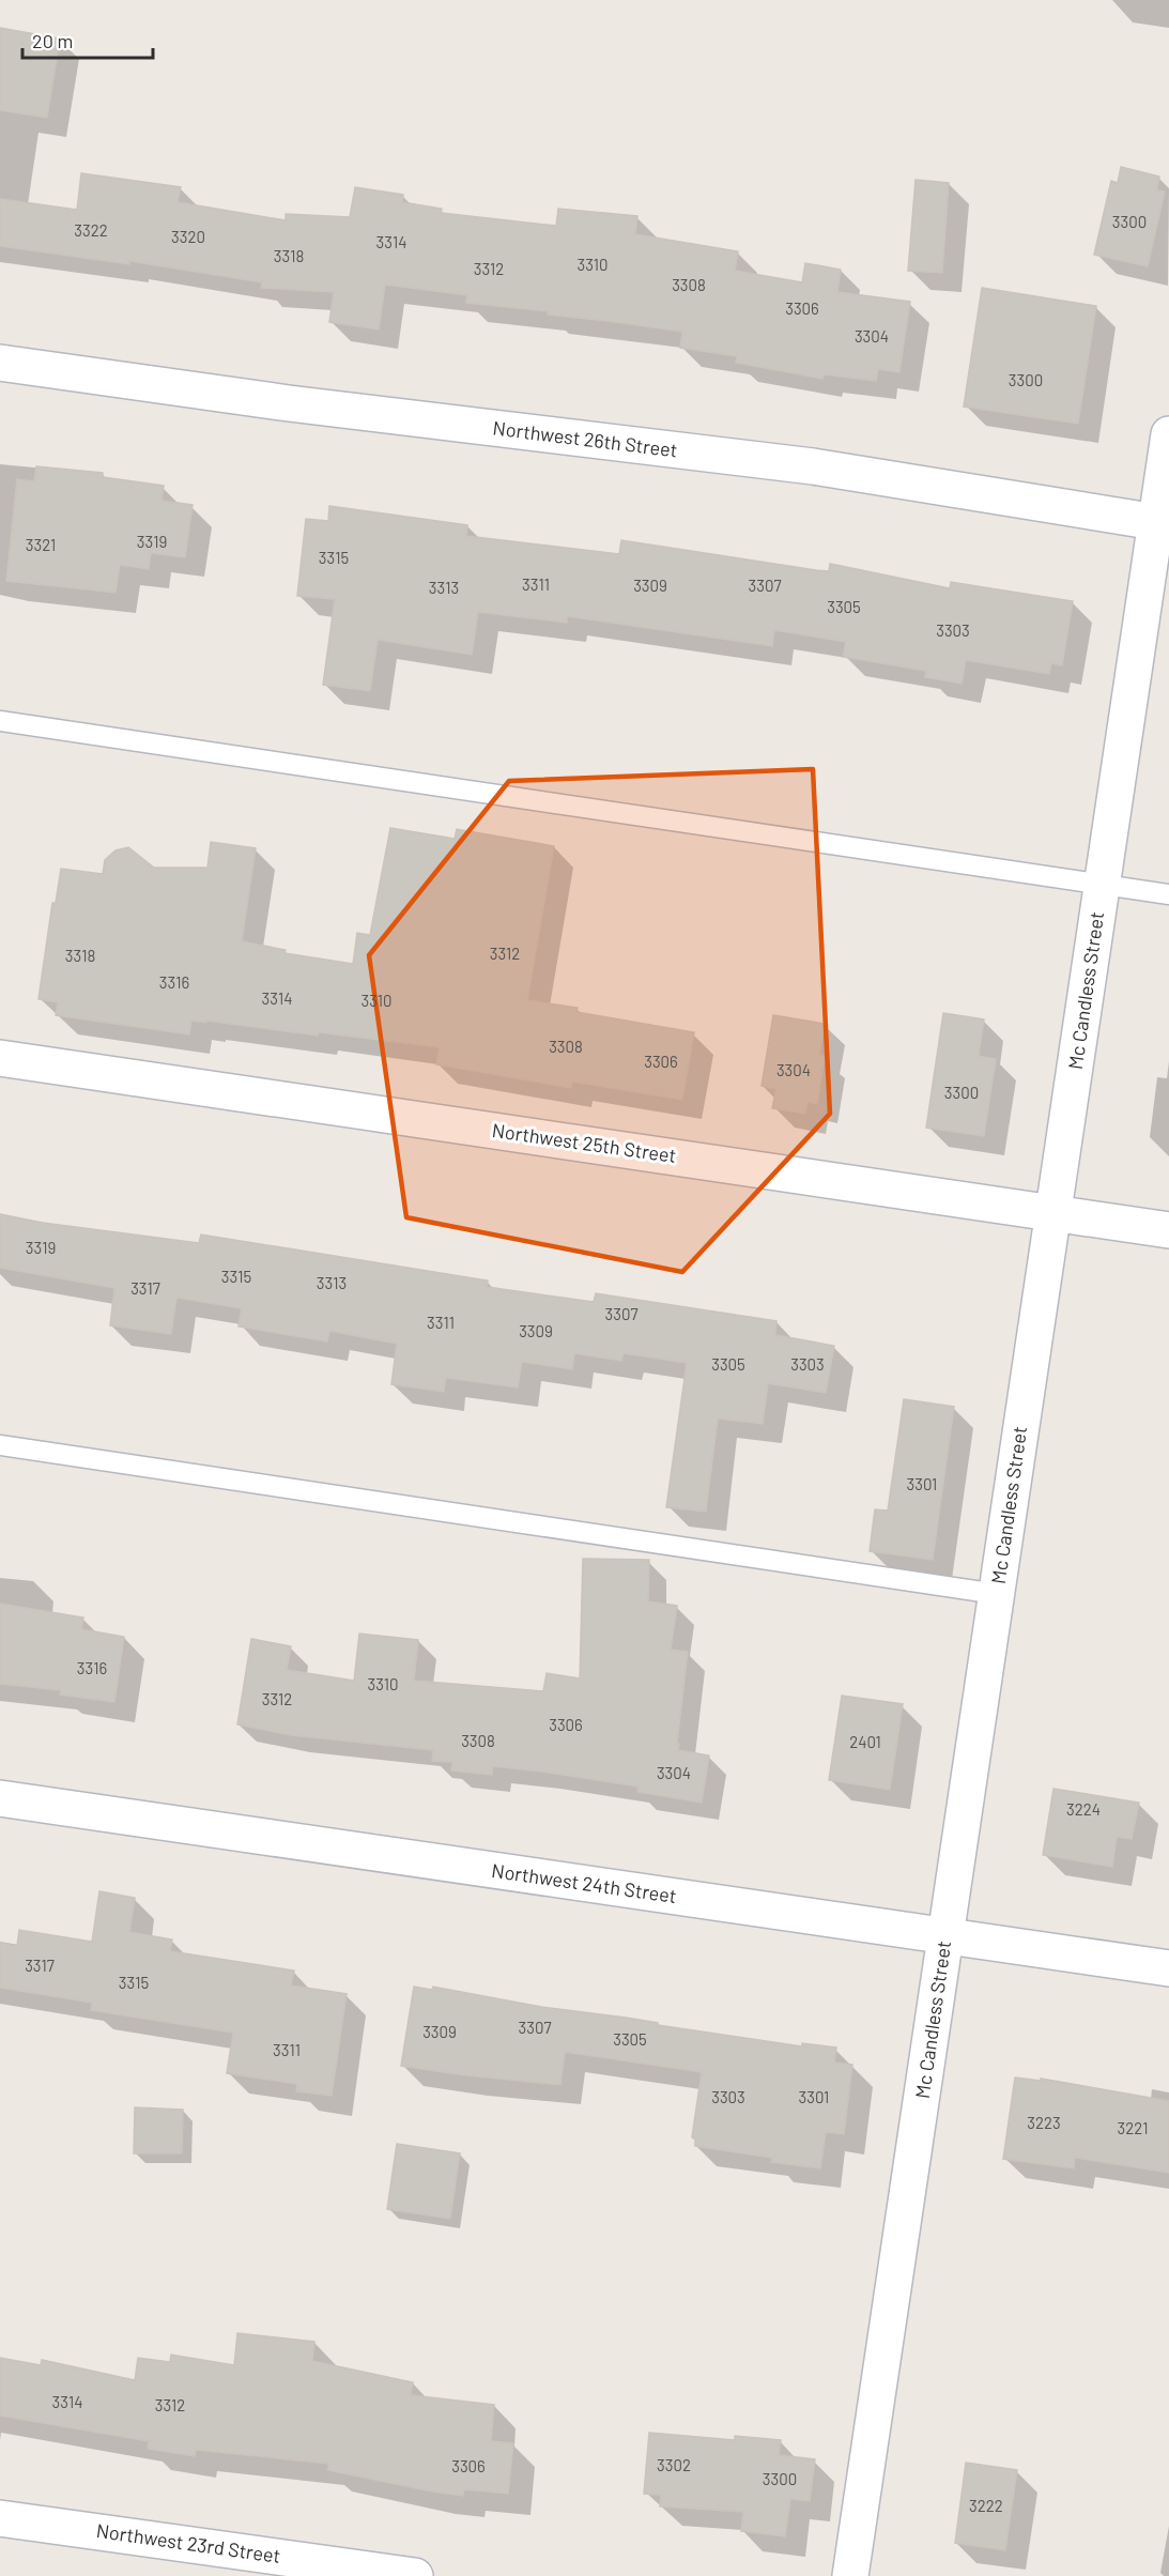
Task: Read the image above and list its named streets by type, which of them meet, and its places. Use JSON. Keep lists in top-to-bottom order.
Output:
{
  "streets": {
    "street": [
      "Northwest 26th Street",
      "Mc Candless Street",
      "Northwest 25th Street",
      "Northwest 24th Street",
      "Northwest 23rd Street"
    ]
  },
  "crossings": [
    ["Northwest 26th Street", "Mc Candless Street"],
    ["Mc Candless Street", "Northwest 25th Street"],
    ["Mc Candless Street", "Northwest 24th Street"]
  ],
  "house_numbers": [
    "3300",
    "3322",
    "3320",
    "3314",
    "3318",
    "3310",
    "3312",
    "3308",
    "3306",
    "3304",
    "3300",
    "3319",
    "3321",
    "3315",
    "3311",
    "3309",
    "3307",
    "3313",
    "3305",
    "3303",
    "3312",
    "3318",
    "3316",
    "3314",
    "3310",
    "3308",
    "3306",
    "3304",
    "3300",
    "3319",
    "3315",
    "3313",
    "3317",
    "3307",
    "3311",
    "3309",
    "3305",
    "3303",
    "3301",
    "3316",
    "3310",
    "3312",
    "3306",
    "3308",
    "2401",
    "3304",
    "3224",
    "3317",
    "3315",
    "3307",
    "3309",
    "3305",
    "3311",
    "3303",
    "3301",
    "3223",
    "3221",
    "3314",
    "3312",
    "3302",
    "3306",
    "3300",
    "3222"
  ],
  "scale_bar": "20 m"
}
